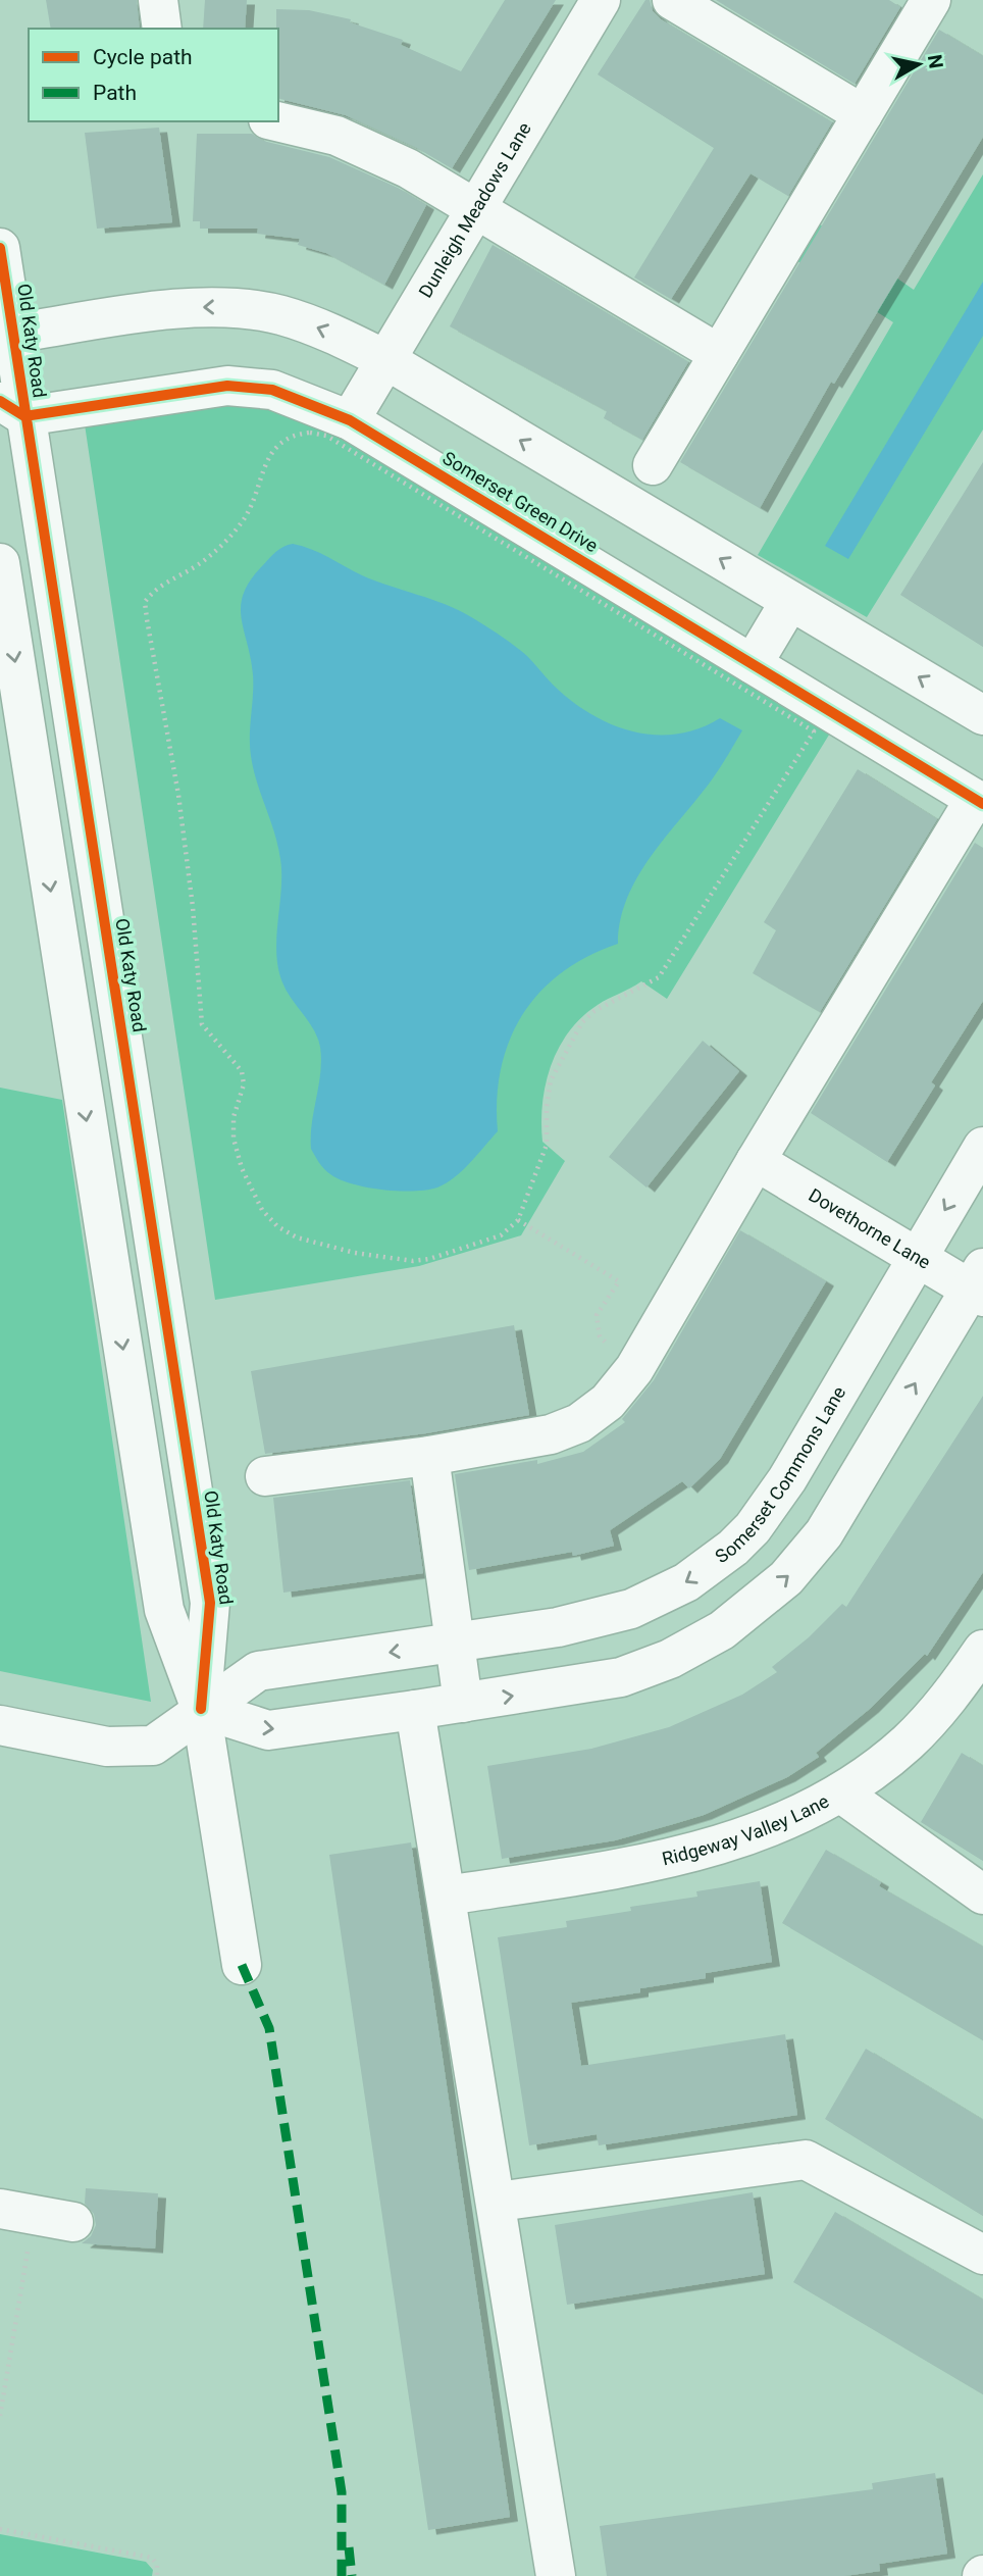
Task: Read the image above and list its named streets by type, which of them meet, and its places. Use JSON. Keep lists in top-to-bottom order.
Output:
{
  "streets": {
    "street": [
      "Dunleigh Meadows Lane",
      "Old Katy Road",
      "Somerset Green Drive",
      "Dovethorne Lane",
      "Somerset Commons Lane",
      "Ridgeway Valley Lane"
    ]
  },
  "crossings": [
    ["Dunleigh Meadows Lane", "Somerset Green Drive"],
    ["Old Katy Road", "Somerset Green Drive"],
    ["Old Katy Road", "Somerset Commons Lane"],
    ["Dovethorne Lane", "Somerset Commons Lane"]
  ],
  "legend": ["Cycle path", "Path"],
  "north": "right"
}
